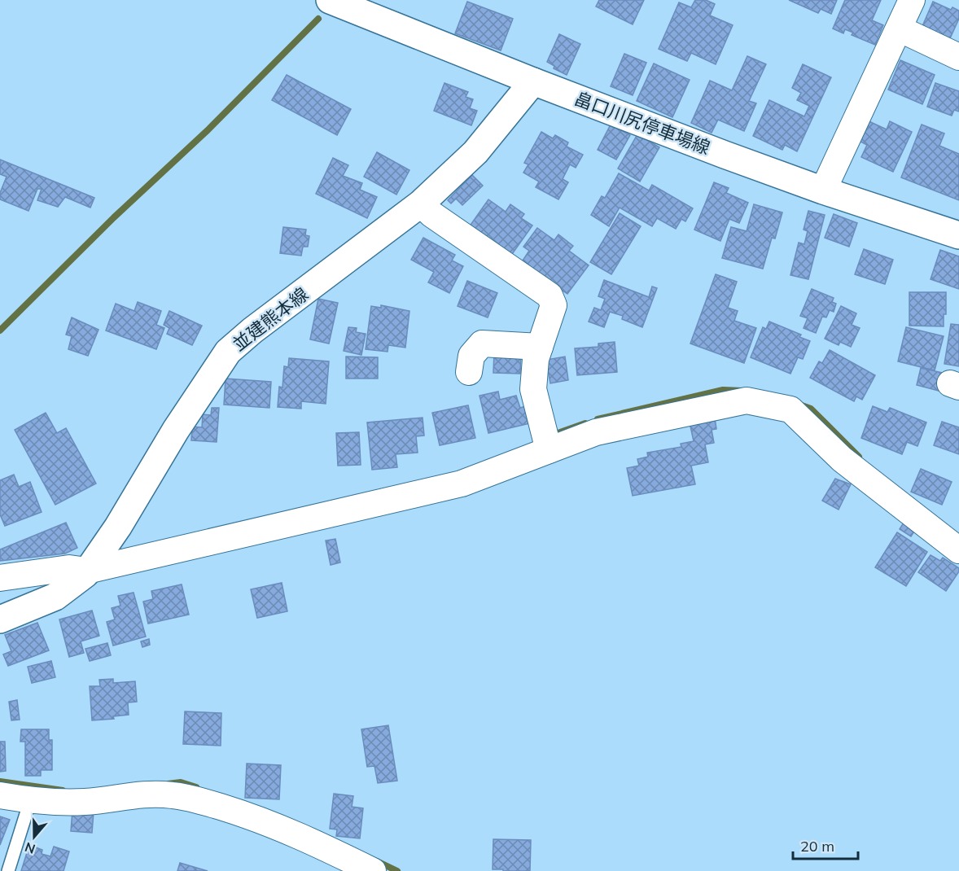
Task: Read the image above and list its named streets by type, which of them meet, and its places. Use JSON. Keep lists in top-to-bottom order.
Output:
{
  "streets": {
    "main road": ["畠口川尻停車場線", "並建熊本線"]
  },
  "crossings": [
    ["畠口川尻停車場線", "並建熊本線"]
  ],
  "scale_bar": "20 m",
  "north": "bottom"
}
